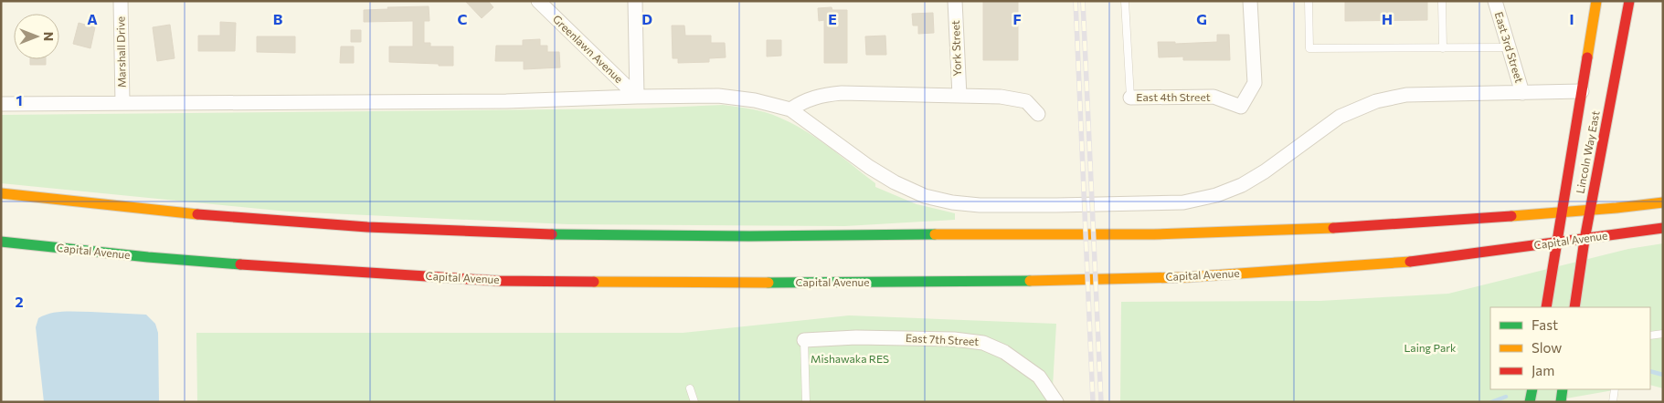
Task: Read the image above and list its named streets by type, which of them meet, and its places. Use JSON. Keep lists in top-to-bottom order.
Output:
{
  "streets": {
    "main road": ["Lincoln Way East", "Capital Avenue"],
    "street": [
      "East 3rd Street",
      "York Street",
      "Greenlawn Avenue",
      "Marshall Drive",
      "East 4th Street",
      "East 7th Street"
    ]
  },
  "crossings": [
    ["Lincoln Way East", "Capital Avenue"]
  ],
  "parks": ["Laing Park", "Mishawaka RES"],
  "legend": ["Fast", "Slow", "Jam"],
  "north": "right",
  "grid": {
    "columns": [
      "A",
      "B",
      "C",
      "D",
      "E",
      "F",
      "G",
      "H",
      "I"
    ],
    "rows": ["1", "2"]
  }
}
